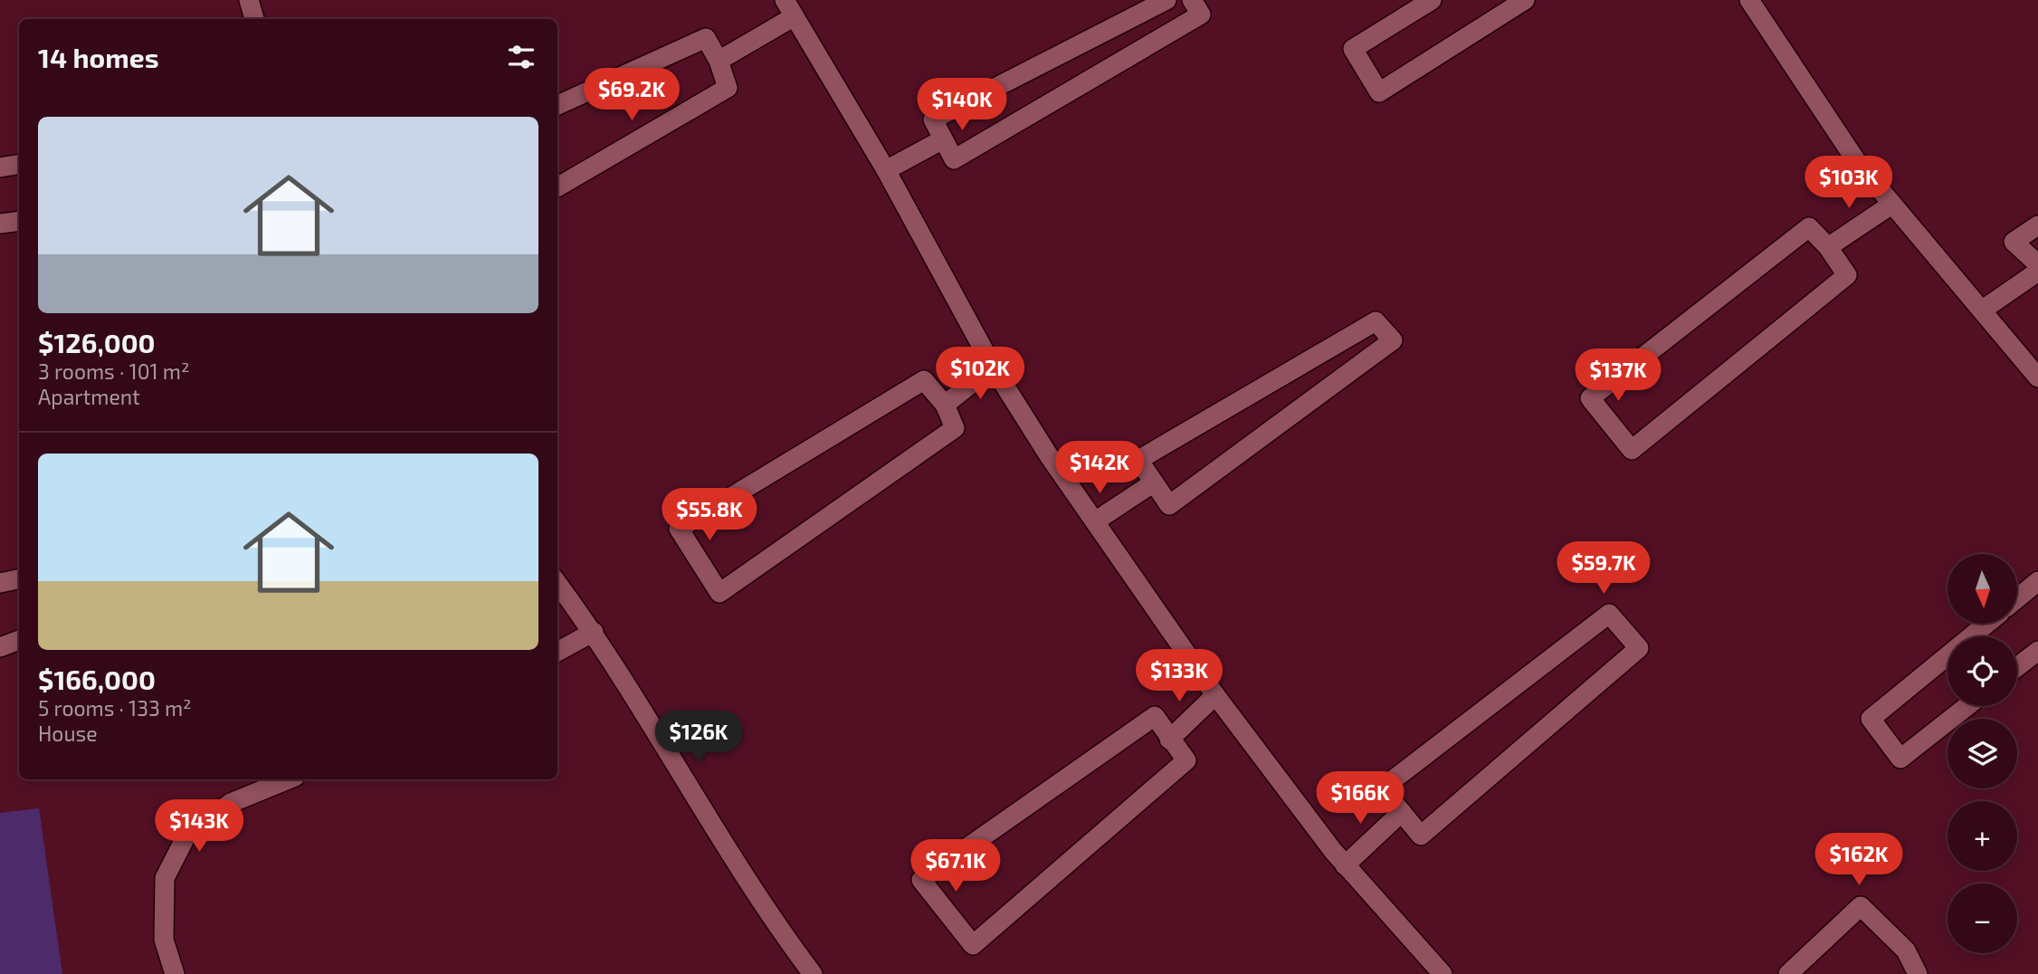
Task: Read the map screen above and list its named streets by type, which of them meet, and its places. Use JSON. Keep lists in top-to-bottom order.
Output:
{
  "north": "bottom",
  "page": {
    "heading": "14 homes",
    "price": [
      "$69.2K",
      "$140K",
      "$103K",
      "$102K",
      "$137K",
      "$142K",
      "$55.8K",
      "$59.7K",
      "$133K",
      "$126K",
      "$166K",
      "$143K",
      "$162K",
      "$67.1K"
    ],
    "list": [
      {
        "name": "$126,000",
        "note": "3 rooms · 101 m² · Apartment"
      },
      {
        "name": "$166,000",
        "note": "5 rooms · 133 m² · House"
      }
    ],
    "map_buttons": ["+", "−"]
  }
}
